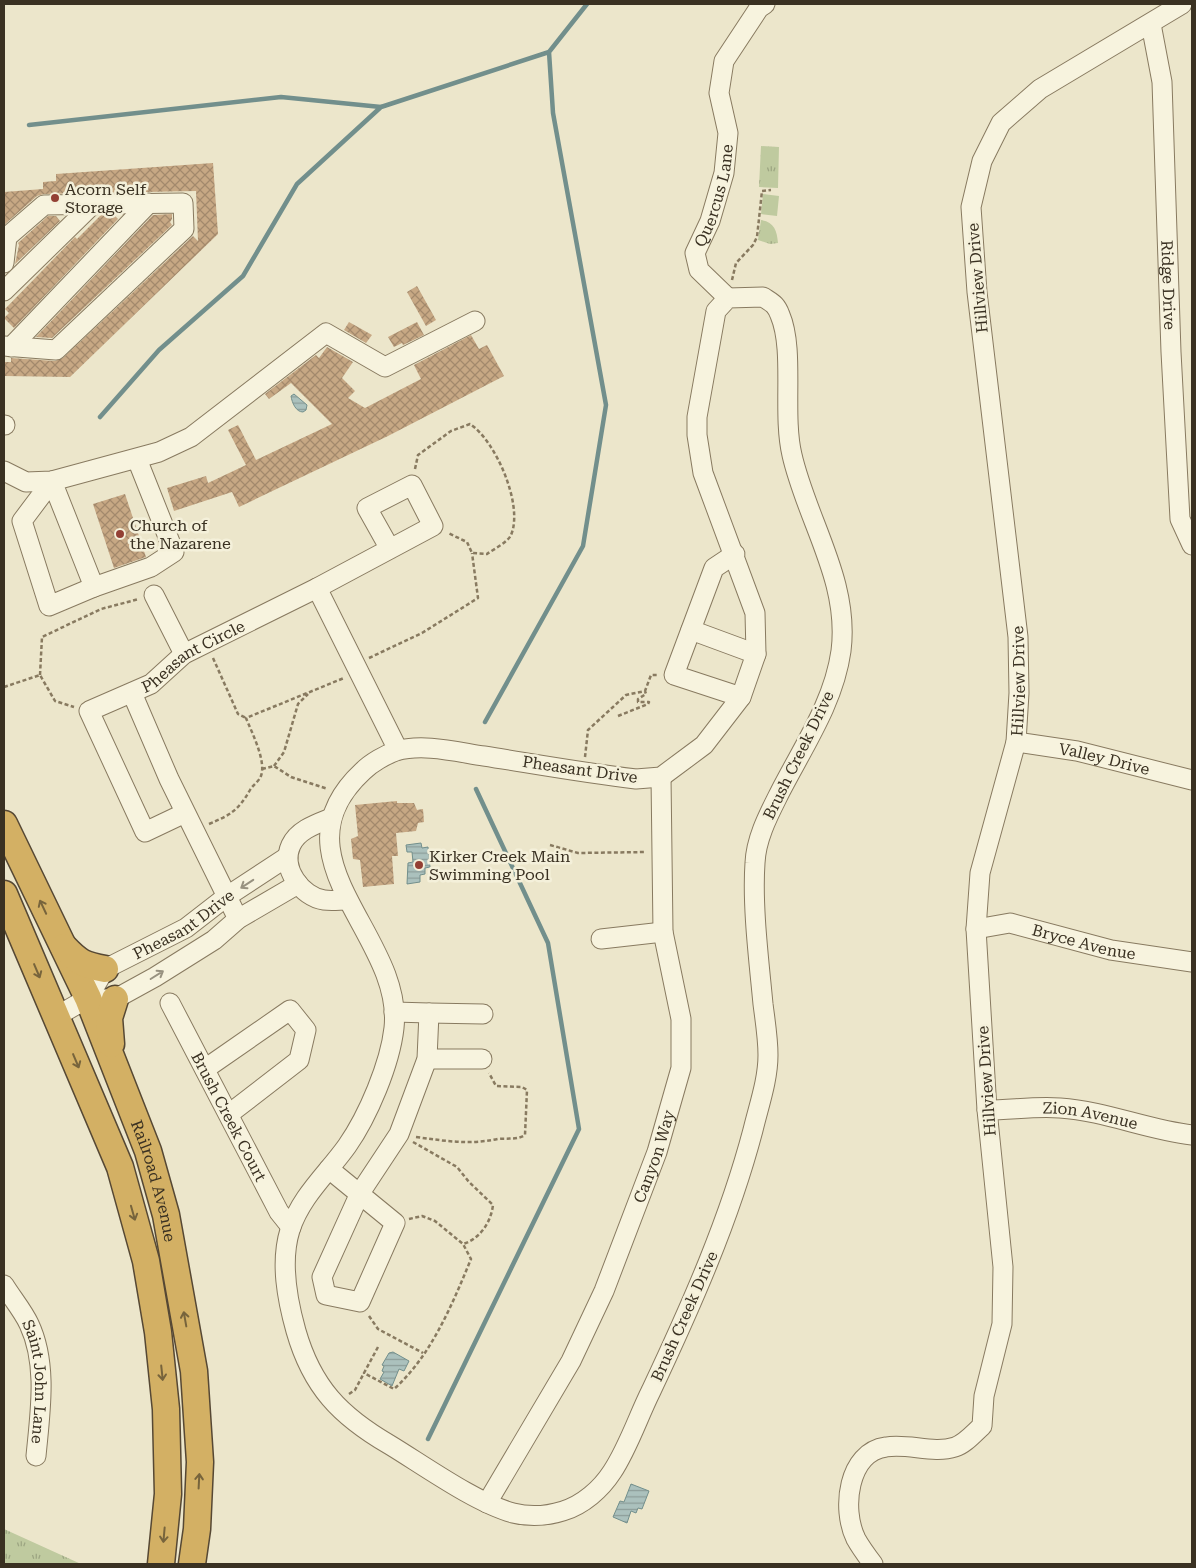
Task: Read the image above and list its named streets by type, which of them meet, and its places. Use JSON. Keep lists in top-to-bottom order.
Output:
{
  "streets": {
    "highway": ["Railroad Avenue"],
    "street": [
      "Quercus Lane",
      "Hillview Drive",
      "Ridge Drive",
      "Pheasant Circle",
      "Brush Creek Drive",
      "Valley Drive",
      "Pheasant Drive",
      "Bryce Avenue",
      "Brush Creek Court",
      "Zion Avenue",
      "Canyon Way",
      "Saint John Lane"
    ]
  },
  "crossings": [
    ["Quercus Lane", "Brush Creek Drive"],
    ["Quercus Lane", "Pheasant Drive"],
    ["Hillview Drive", "Ridge Drive"],
    ["Hillview Drive", "Valley Drive"],
    ["Hillview Drive", "Bryce Avenue"],
    ["Hillview Drive", "Zion Avenue"],
    ["Pheasant Circle", "Pheasant Drive"],
    ["Brush Creek Drive", "Pheasant Drive"],
    ["Brush Creek Drive", "Brush Creek Court"],
    ["Brush Creek Drive", "Canyon Way"],
    ["Pheasant Drive", "Canyon Way"]
  ],
  "places": ["Acorn Self Storage", "Church of the Nazarene", "Kirker Creek Main Swimming Pool"]
}
